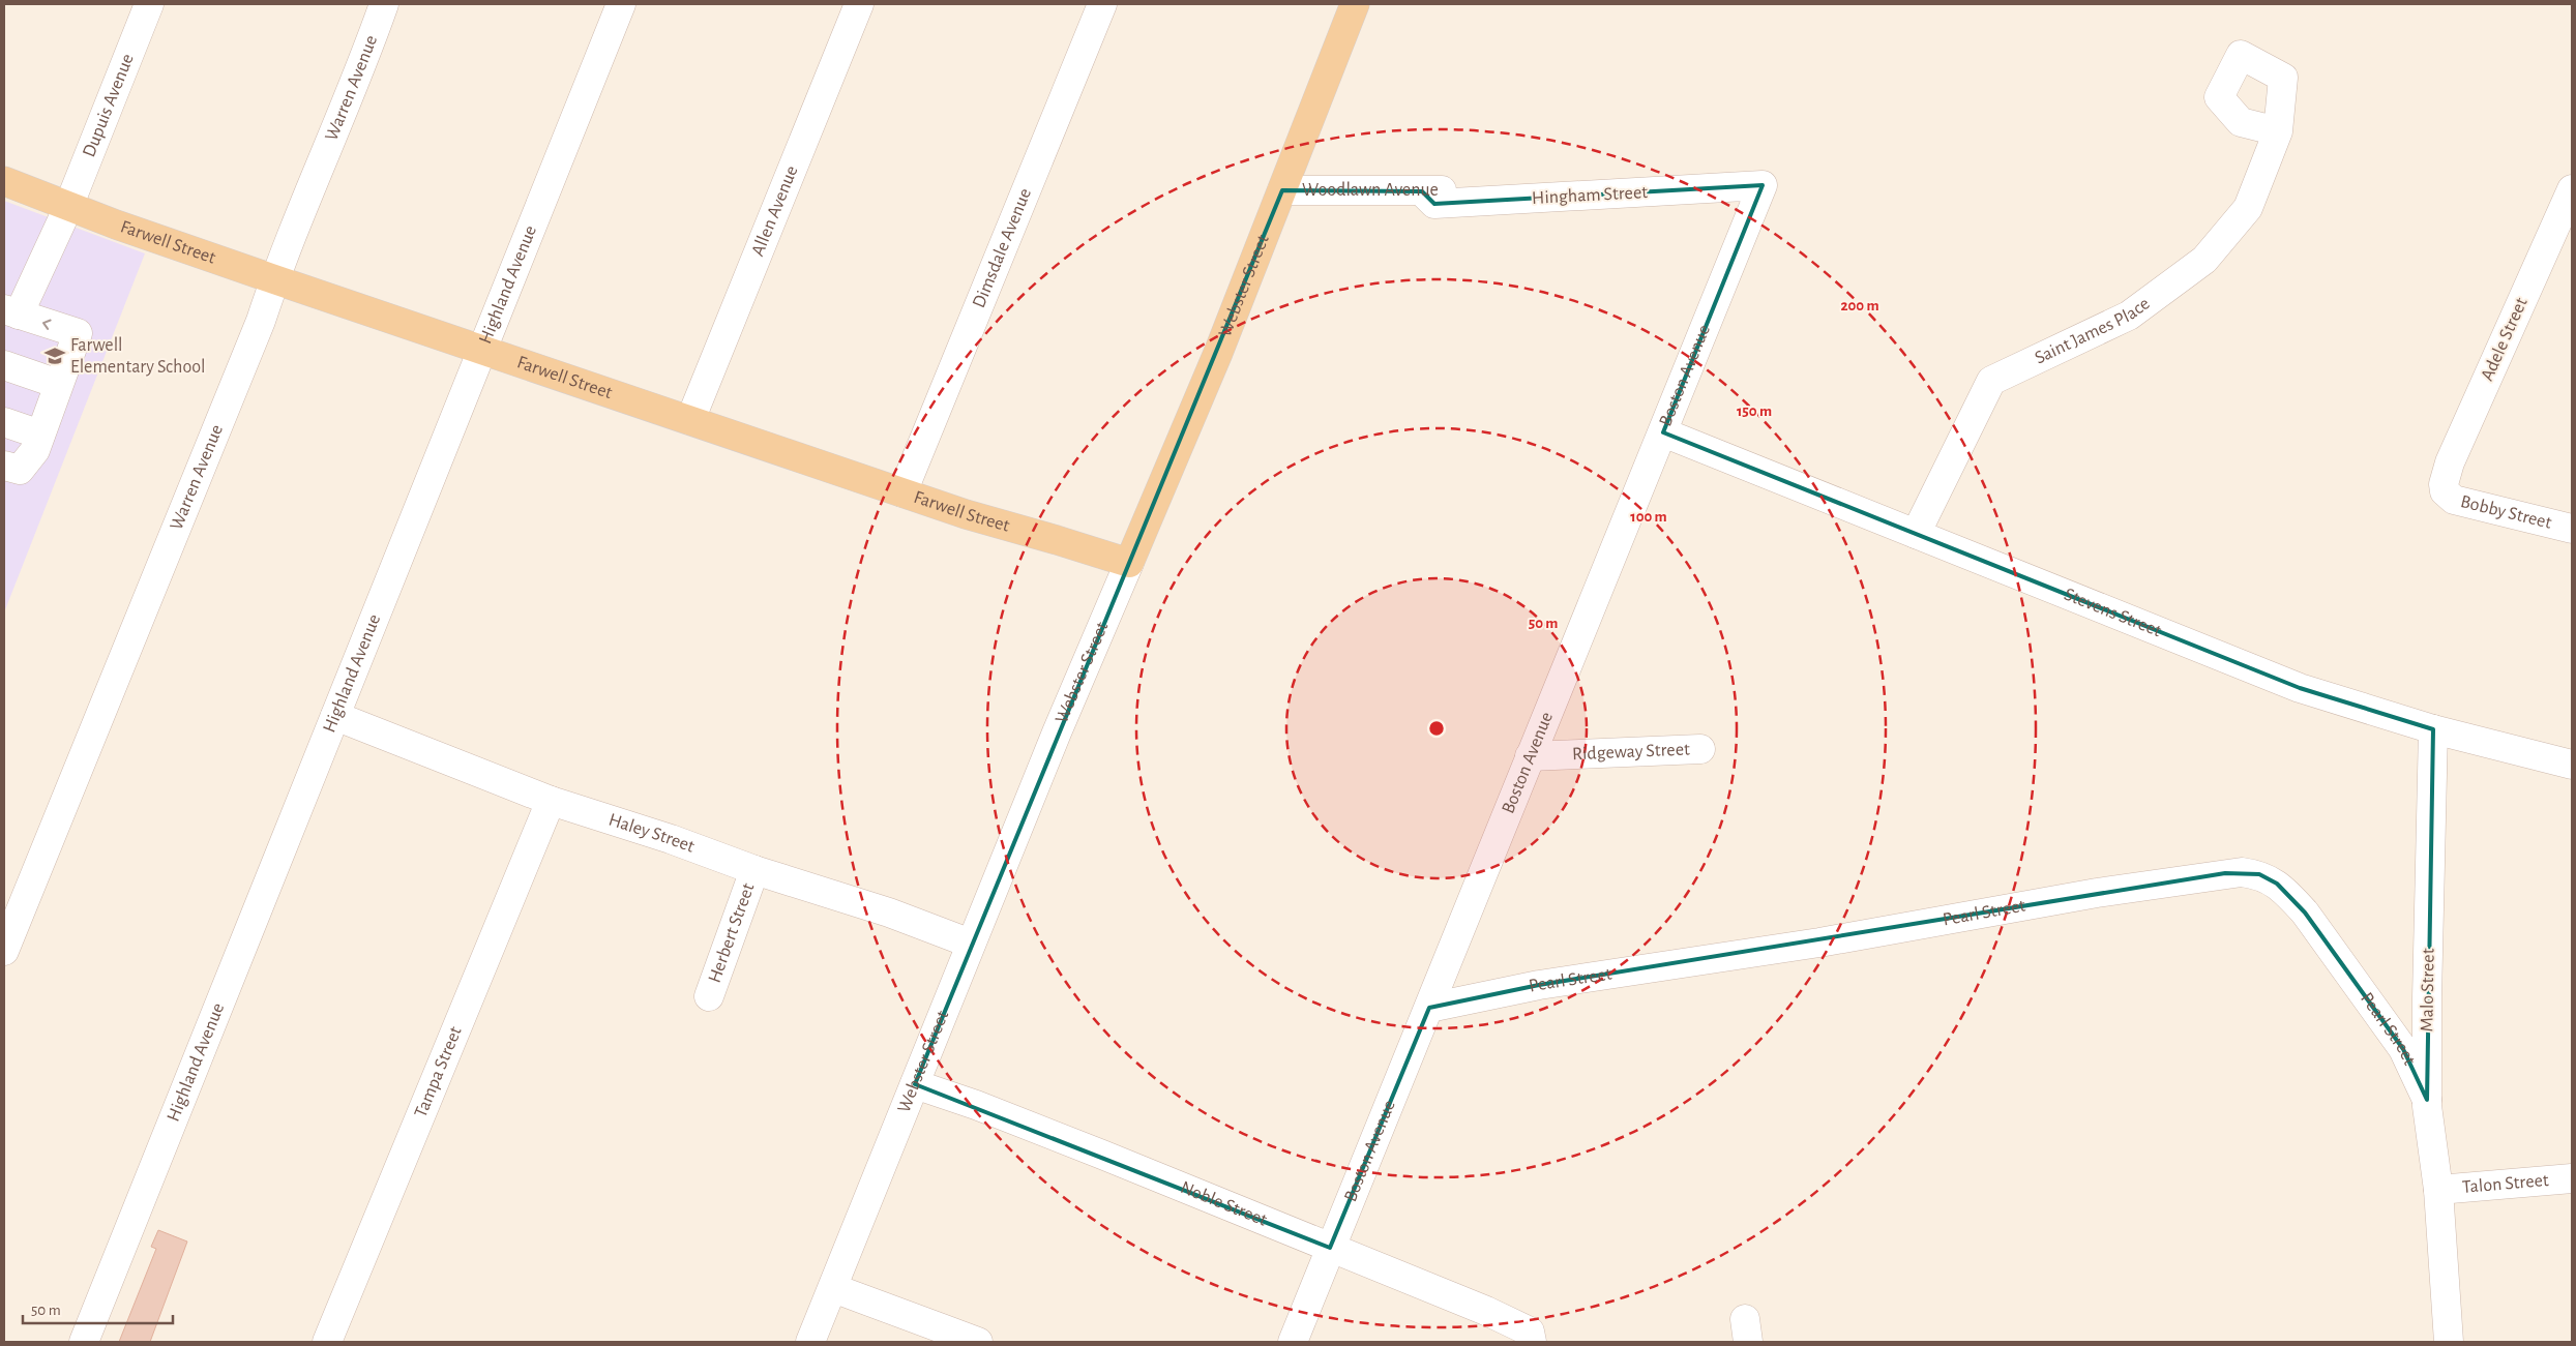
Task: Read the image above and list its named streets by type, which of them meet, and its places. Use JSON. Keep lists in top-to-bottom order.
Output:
{
  "streets": {
    "main road": ["Farwell Street", "Webster Street"],
    "street": [
      "Warren Avenue",
      "Dupuis Avenue",
      "Woodlawn Avenue",
      "Hingham Street",
      "Allen Avenue",
      "Dimsdale Avenue",
      "Highland Avenue",
      "Saint James Place",
      "Adele Street",
      "Boston Avenue",
      "Bobby Street",
      "Stevens Street",
      "Ridgeway Street",
      "Haley Street",
      "Pearl Street",
      "Herbert Street",
      "Malo Street",
      "Tampa Street",
      "Talon Street",
      "Noble Street"
    ]
  },
  "crossings": [
    ["Warren Avenue", "Farwell Street"],
    ["Dupuis Avenue", "Farwell Street"],
    ["Woodlawn Avenue", "Hingham Street"],
    ["Woodlawn Avenue", "Webster Street"],
    ["Hingham Street", "Boston Avenue"],
    ["Allen Avenue", "Farwell Street"],
    ["Farwell Street", "Dimsdale Avenue"],
    ["Farwell Street", "Highland Avenue"],
    ["Farwell Street", "Webster Street"],
    ["Highland Avenue", "Haley Street"],
    ["Webster Street", "Haley Street"],
    ["Webster Street", "Noble Street"],
    ["Saint James Place", "Stevens Street"],
    ["Adele Street", "Bobby Street"],
    ["Boston Avenue", "Stevens Street"],
    ["Boston Avenue", "Ridgeway Street"],
    ["Boston Avenue", "Pearl Street"],
    ["Boston Avenue", "Noble Street"],
    ["Stevens Street", "Malo Street"],
    ["Haley Street", "Herbert Street"],
    ["Haley Street", "Tampa Street"],
    ["Pearl Street", "Malo Street"],
    ["Malo Street", "Talon Street"]
  ],
  "places": {
    "school or university": ["Farwell Elementary School"]
  },
  "scale_bar": "50 m",
  "rings": [
    "200 m",
    "150 m",
    "100 m",
    "50 m"
  ]
}
